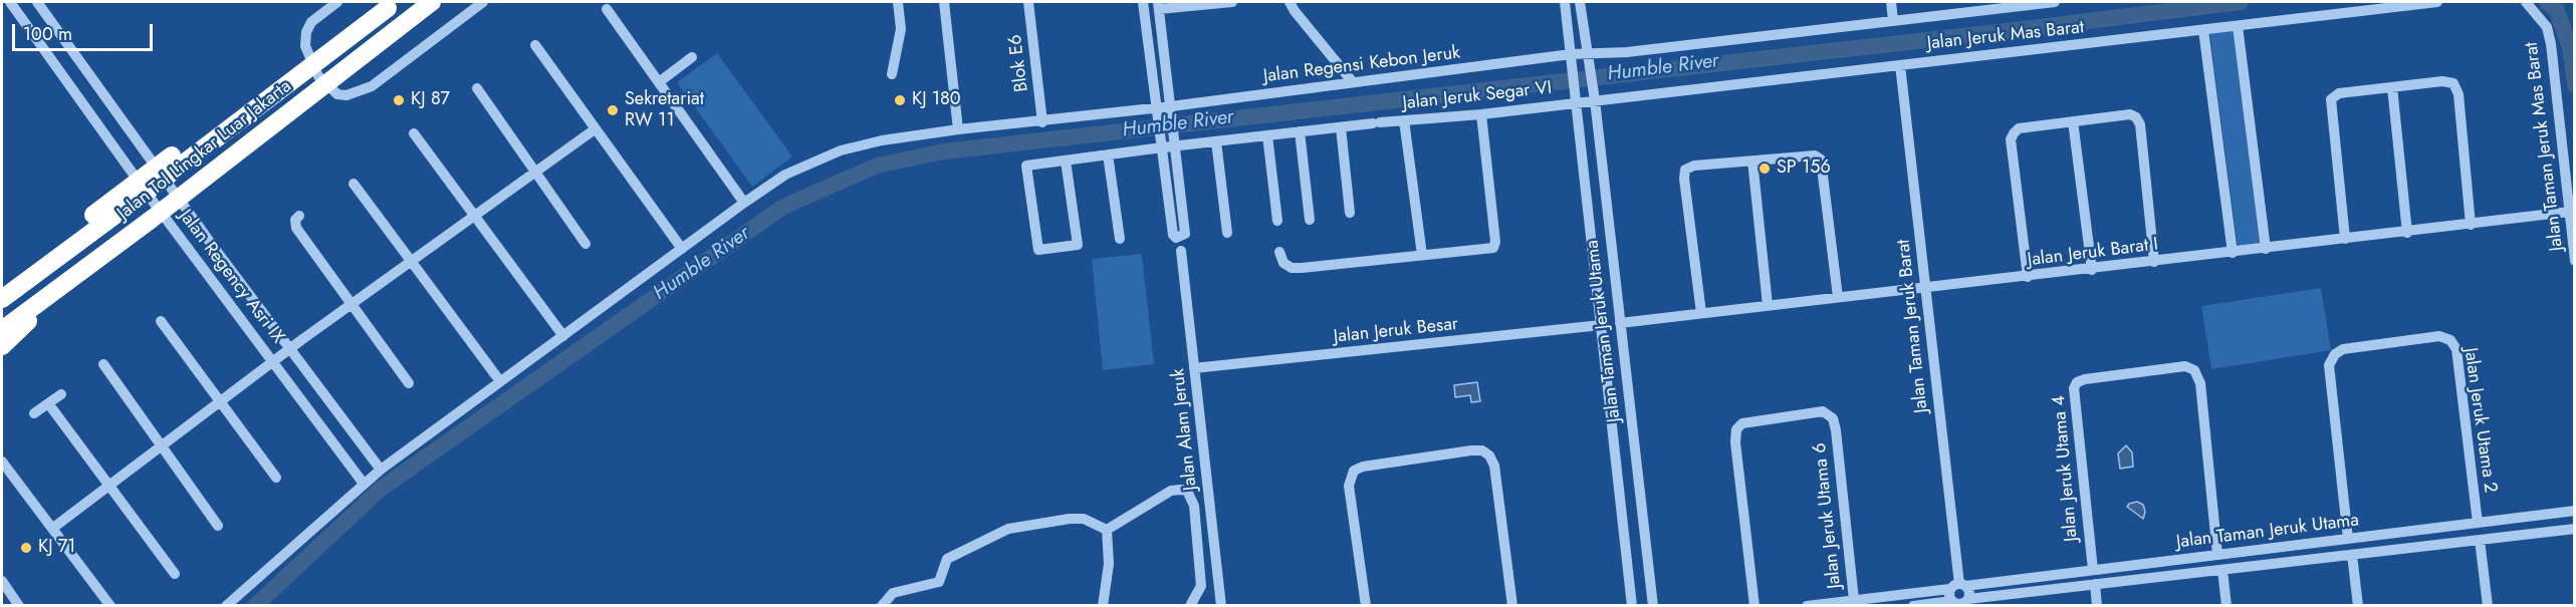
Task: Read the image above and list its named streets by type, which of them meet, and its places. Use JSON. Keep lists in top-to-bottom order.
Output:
{
  "streets": {
    "highway": ["Jalan Tol Lingkar Luar Jakarta"],
    "street": [
      "Jalan Jeruk Mas Barat",
      "Blok E6",
      "Jalan Regensi Kebon Jeruk",
      "Jalan Jeruk Segar VI",
      "Jalan Taman Jeruk Mas Barat",
      "Jalan Jeruk Barat I",
      "Jalan Regency Asri IX",
      "Jalan Taman Jeruk Barat",
      "Jalan Jeruk Besar",
      "Jalan Taman Jeruk Utama",
      "Jalan Jeruk Utama 2",
      "Jalan Alam Jeruk",
      "Jalan Jeruk Utama 4",
      "Jalan Jeruk Utama 6"
    ]
  },
  "crossings": [
    ["Jalan Jeruk Mas Barat", "Jalan Jeruk Segar VI"],
    ["Jalan Jeruk Mas Barat", "Jalan Taman Jeruk Barat"],
    ["Jalan Jeruk Mas Barat", "Jalan Taman Jeruk Utama"],
    ["Blok E6", "Jalan Regensi Kebon Jeruk"],
    ["Jalan Regensi Kebon Jeruk", "Jalan Regency Asri IX"],
    ["Jalan Regensi Kebon Jeruk", "Jalan Taman Jeruk Utama"],
    ["Jalan Jeruk Segar VI", "Jalan Taman Jeruk Utama"],
    ["Jalan Taman Jeruk Mas Barat", "Jalan Jeruk Barat I"],
    ["Jalan Jeruk Barat I", "Jalan Taman Jeruk Barat"],
    ["Jalan Jeruk Barat I", "Jalan Taman Jeruk Utama"],
    ["Jalan Taman Jeruk Barat", "Jalan Taman Jeruk Utama"],
    ["Jalan Jeruk Besar", "Jalan Taman Jeruk Utama"],
    ["Jalan Jeruk Besar", "Jalan Alam Jeruk"],
    ["Jalan Taman Jeruk Utama", "Jalan Jeruk Utama 2"],
    ["Jalan Taman Jeruk Utama", "Jalan Jeruk Utama 4"],
    ["Jalan Taman Jeruk Utama", "Jalan Jeruk Utama 6"]
  ],
  "water": ["Humble River"],
  "places": [
    "KJ 87",
    "KJ 180",
    "Sekretariat RW 11",
    "SP 156",
    "KJ 71"
  ],
  "scale_bar": "100 m"
}
